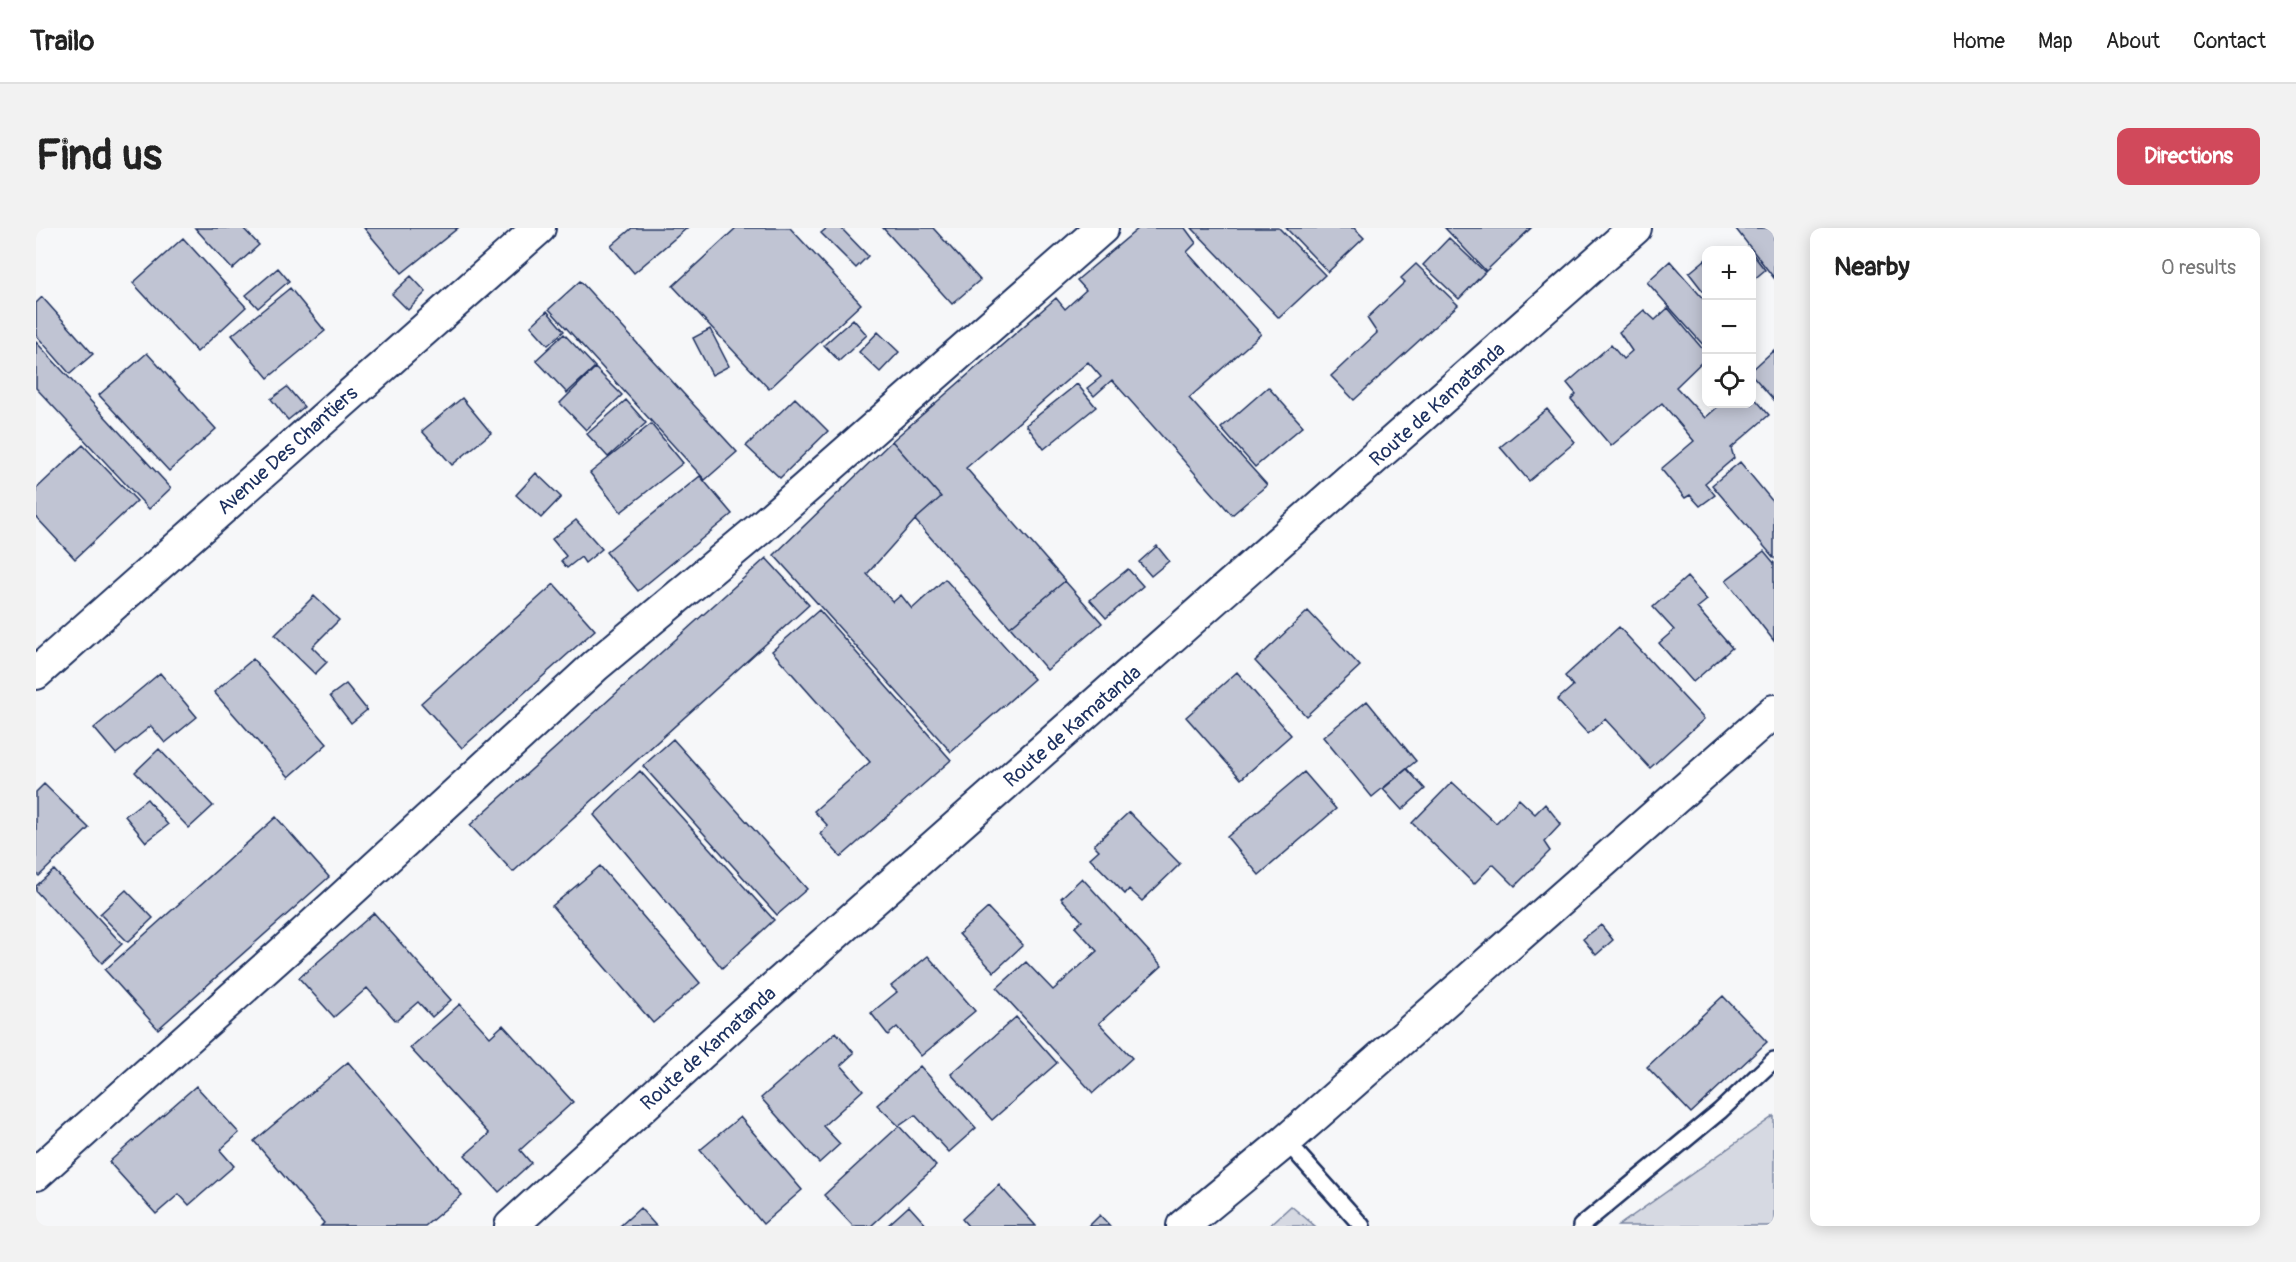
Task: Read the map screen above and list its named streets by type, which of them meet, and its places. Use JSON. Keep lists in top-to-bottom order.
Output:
{
  "streets": {
    "street": ["Route de Kamatanda", "Avenue Des Chantiers"]
  },
  "page": {
    "header": "Trailo",
    "nav": [
      "Home",
      "Map",
      "About",
      "Contact"
    ],
    "buttons": "Directions",
    "title": "Find us",
    "heading": ["Nearby", "0 results"],
    "map_buttons": ["+", "−"]
  }
}
